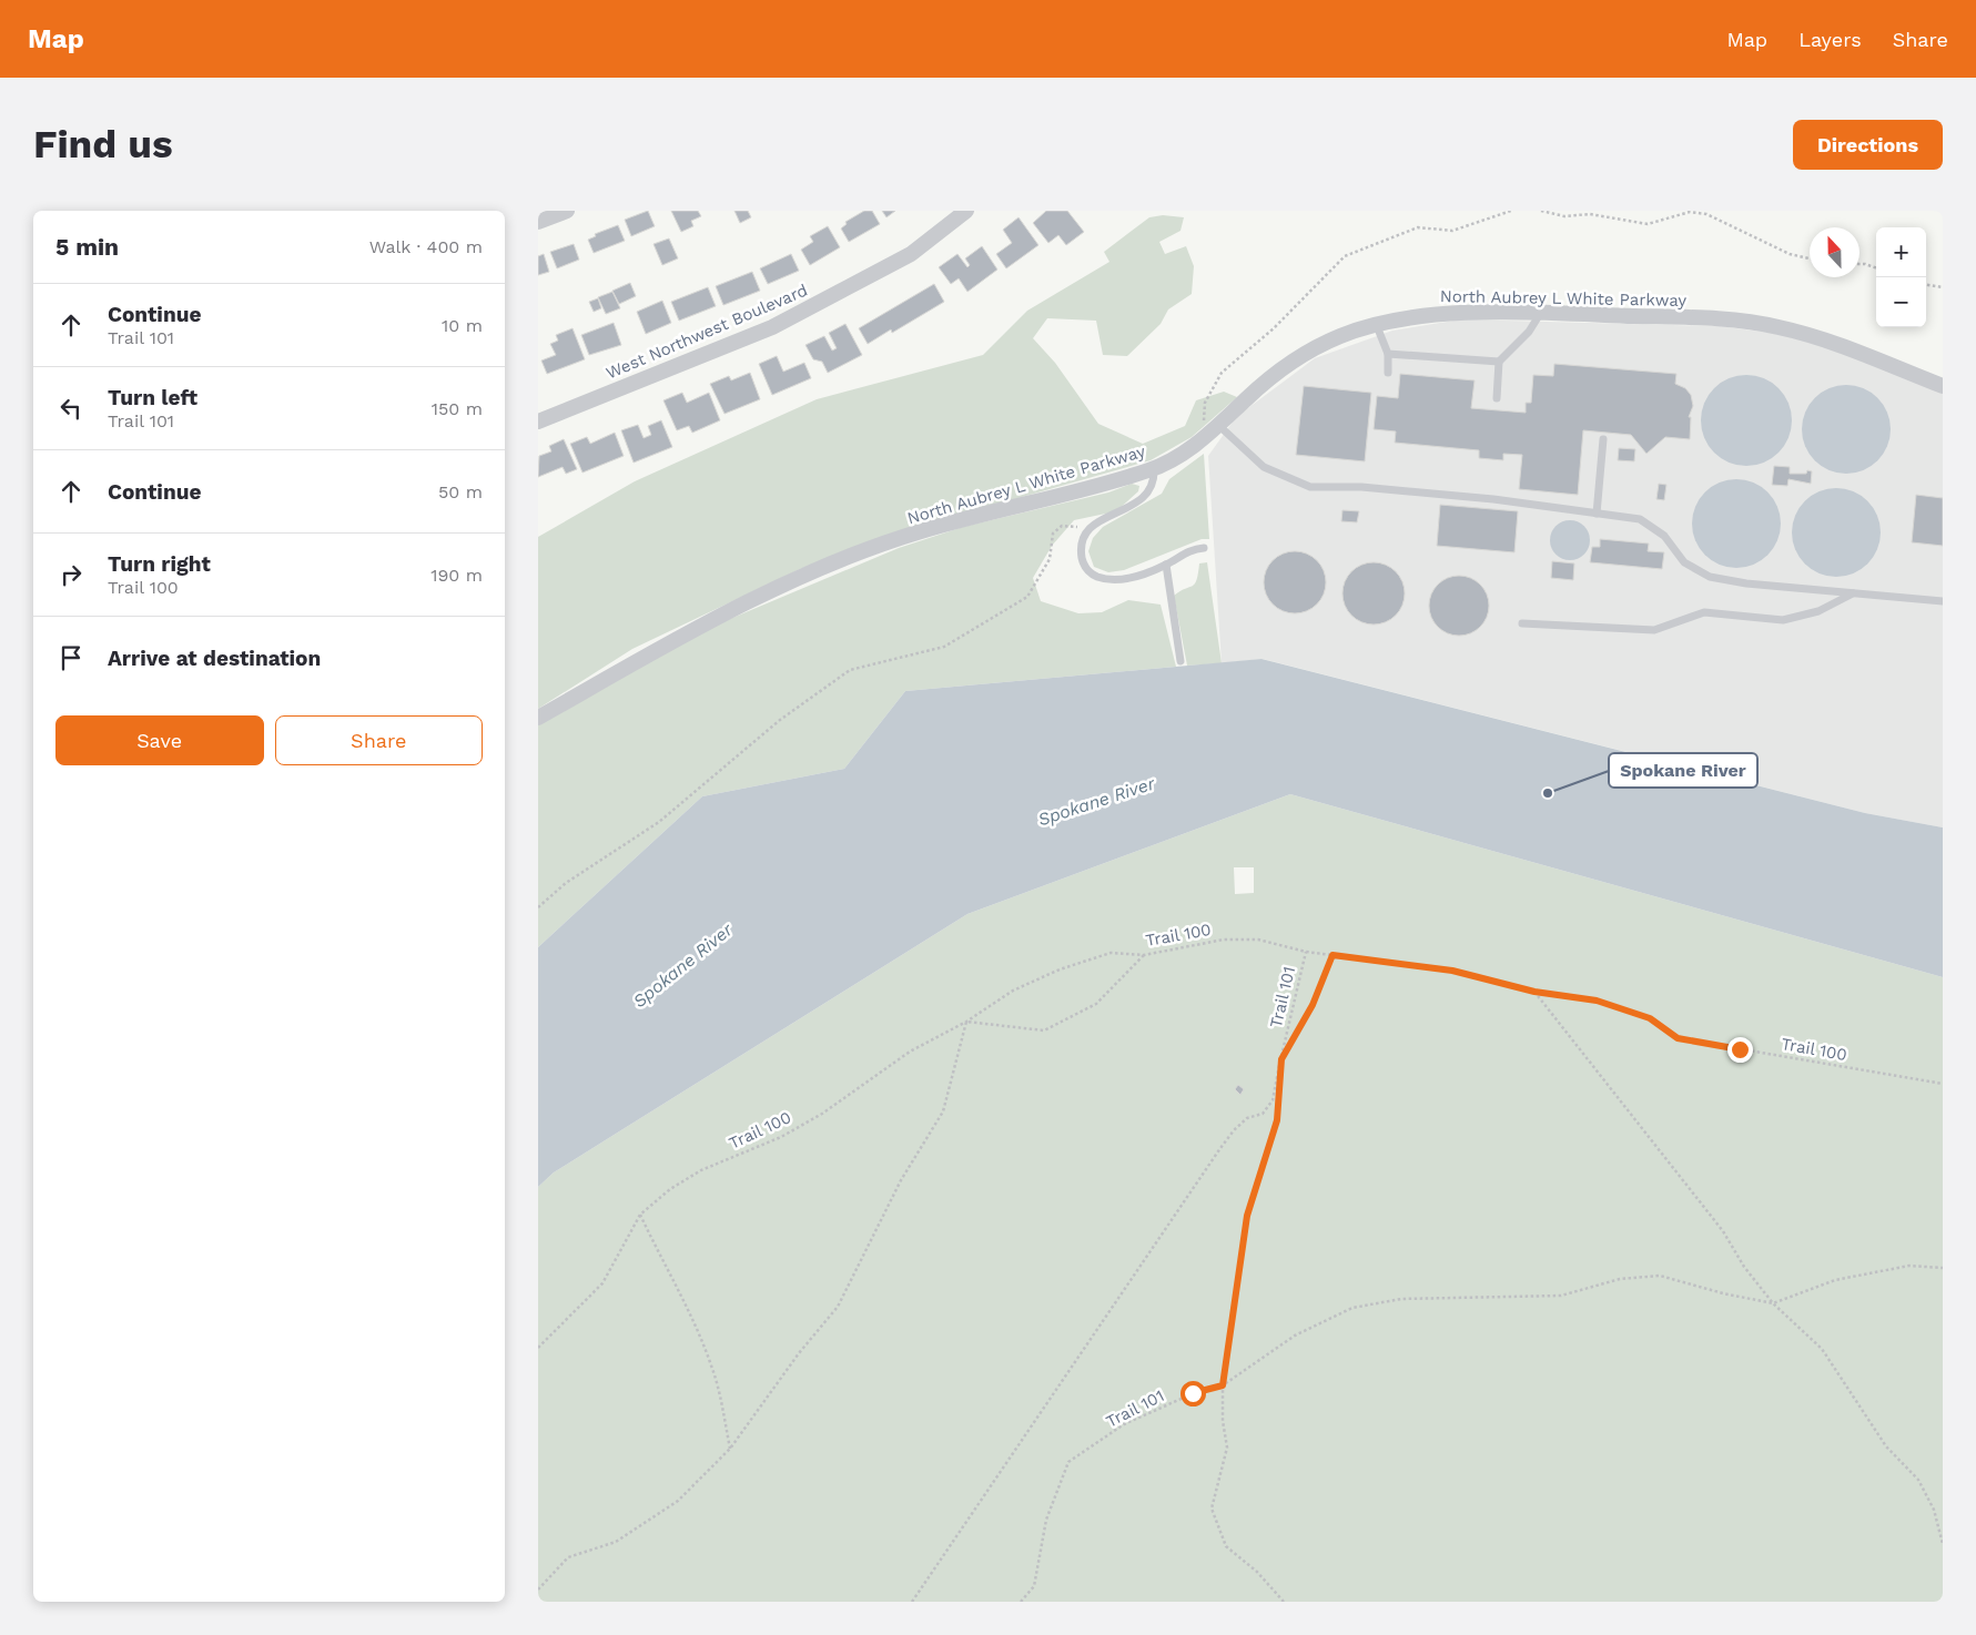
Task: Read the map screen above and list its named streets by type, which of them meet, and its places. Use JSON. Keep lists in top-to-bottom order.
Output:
{
  "streets": {
    "street": ["North Aubrey L White Parkway", "West Northwest Boulevard"],
    "path": ["Trail 100", "Trail 101"]
  },
  "crossings": [
    ["Trail 100", "Trail 101"]
  ],
  "water": ["Spokane River"],
  "places": ["Spokane River"],
  "north": "top",
  "page": {
    "header": "Map",
    "nav": ["Map", "Layers", "Share"],
    "buttons": [
      "Directions",
      ["Save", "Share"]
    ],
    "title": "Find us",
    "heading": ["5 min", "Walk · 400 m"],
    "map_buttons": ["+", "−"],
    "list": [
      ["Continue", "Trail 101", "10 m"],
      ["Turn left", "Trail 101", "150 m"],
      ["Continue", "50 m"],
      ["Turn right", "Trail 100", "190 m"],
      "Arrive at destination"
    ]
  }
}
